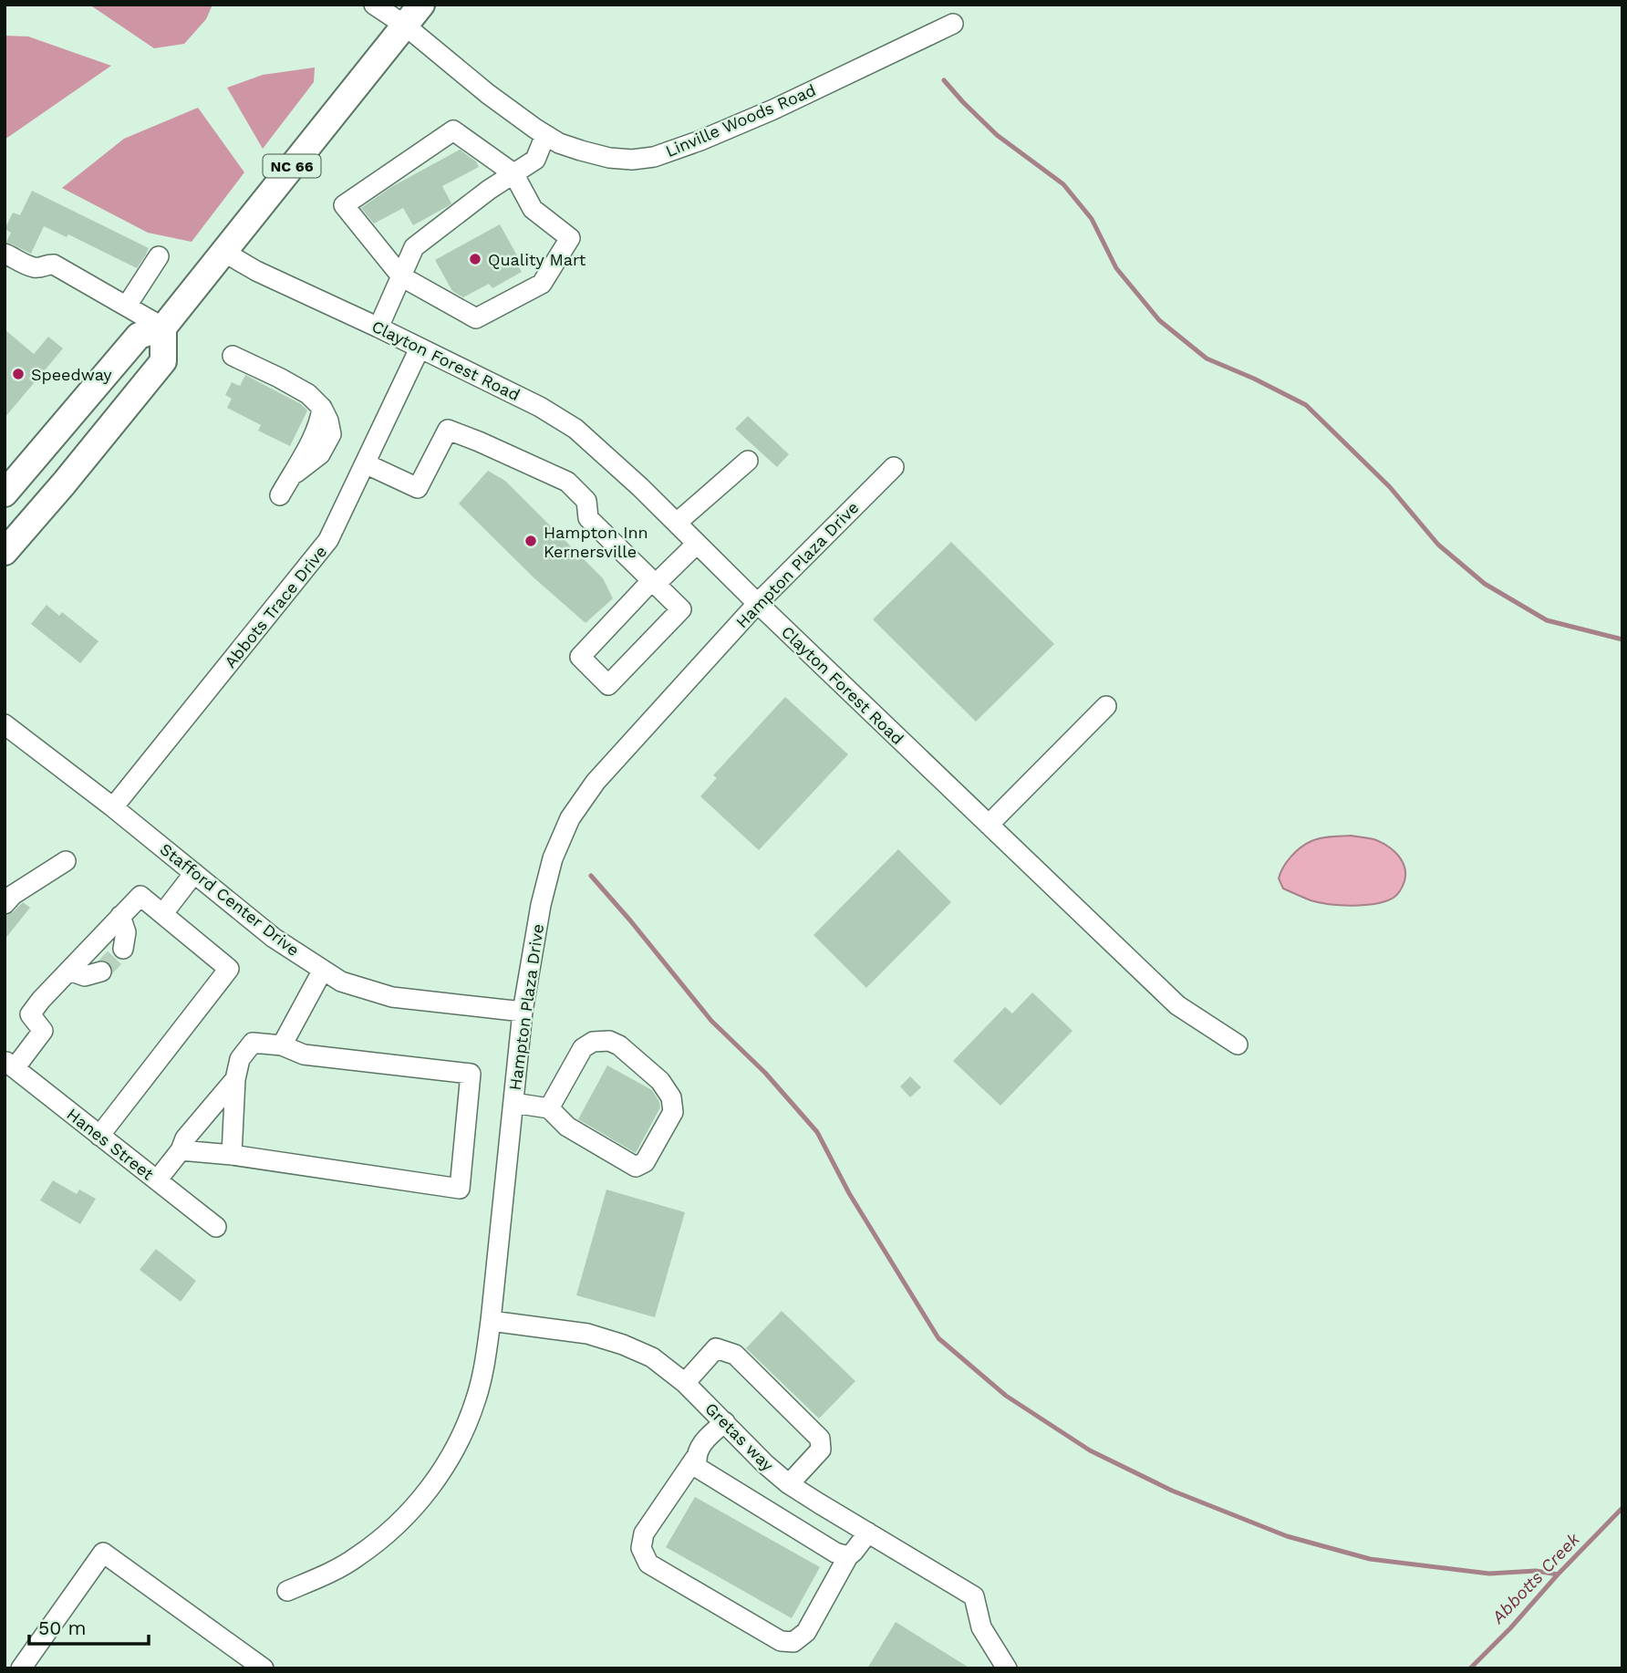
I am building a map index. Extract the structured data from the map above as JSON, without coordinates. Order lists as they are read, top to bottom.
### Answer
{
  "streets": {
    "main road": ["NC 66"],
    "street": [
      "Linville Woods Road",
      "Clayton Forest Road",
      "Hampton Plaza Drive",
      "Abbots Trace Drive",
      "Stafford Center Drive",
      "Hanes Street",
      "Gretas way"
    ]
  },
  "crossings": [
    ["Linville Woods Road", "NC 66"],
    ["NC 66", "Clayton Forest Road"],
    ["Clayton Forest Road", "Hampton Plaza Drive"],
    ["Clayton Forest Road", "Abbots Trace Drive"],
    ["Hampton Plaza Drive", "Stafford Center Drive"],
    ["Hampton Plaza Drive", "Gretas way"],
    ["Abbots Trace Drive", "Stafford Center Drive"]
  ],
  "water": ["Abbotts Creek"],
  "places": ["Quality Mart", "Speedway", "Hampton Inn Kernersville"],
  "scale_bar": "50 m"
}
